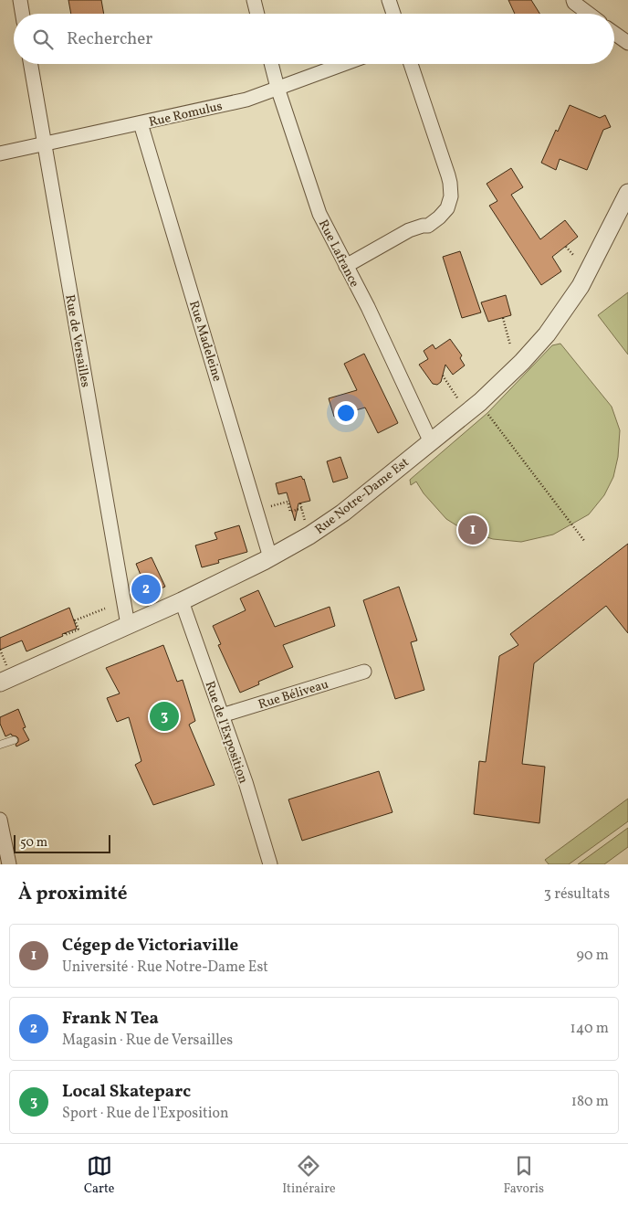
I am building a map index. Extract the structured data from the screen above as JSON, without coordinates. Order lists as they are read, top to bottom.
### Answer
{
  "streets": {
    "street": [
      "Rue Romulus",
      "Rue Lafrance",
      "Rue de Versailles",
      "Rue Madeleine",
      "Rue Notre-Dame Est",
      "Rue Béliveau",
      "Rue de l'Exposition"
    ]
  },
  "crossings": [
    ["Rue Romulus", "Rue Lafrance"],
    ["Rue Romulus", "Rue de Versailles"],
    ["Rue Romulus", "Rue Madeleine"],
    ["Rue Lafrance", "Rue Notre-Dame Est"],
    ["Rue de Versailles", "Rue Notre-Dame Est"],
    ["Rue Madeleine", "Rue Notre-Dame Est"],
    ["Rue Notre-Dame Est", "Rue de l'Exposition"],
    ["Rue Béliveau", "Rue de l'Exposition"]
  ],
  "scale_bar": "50 m",
  "page": {
    "search": "Rechercher",
    "pins": ["1", "2", "3"],
    "scale": "50 m",
    "heading": ["À proximité", "3 résultats"],
    "list": [
      {
        "mark": "1",
        "name": "Cégep de Victoriaville",
        "note": "Université · Rue Notre-Dame Est",
        "value": "90 m"
      },
      {
        "mark": "2",
        "name": "Frank N Tea",
        "note": "Magasin · Rue de Versailles",
        "value": "140 m"
      },
      {
        "mark": "3",
        "name": "Local Skateparc",
        "note": "Sport · Rue de l'Exposition",
        "value": "180 m"
      }
    ],
    "nav": ["Carte", "Itinéraire", "Favoris"]
  }
}
